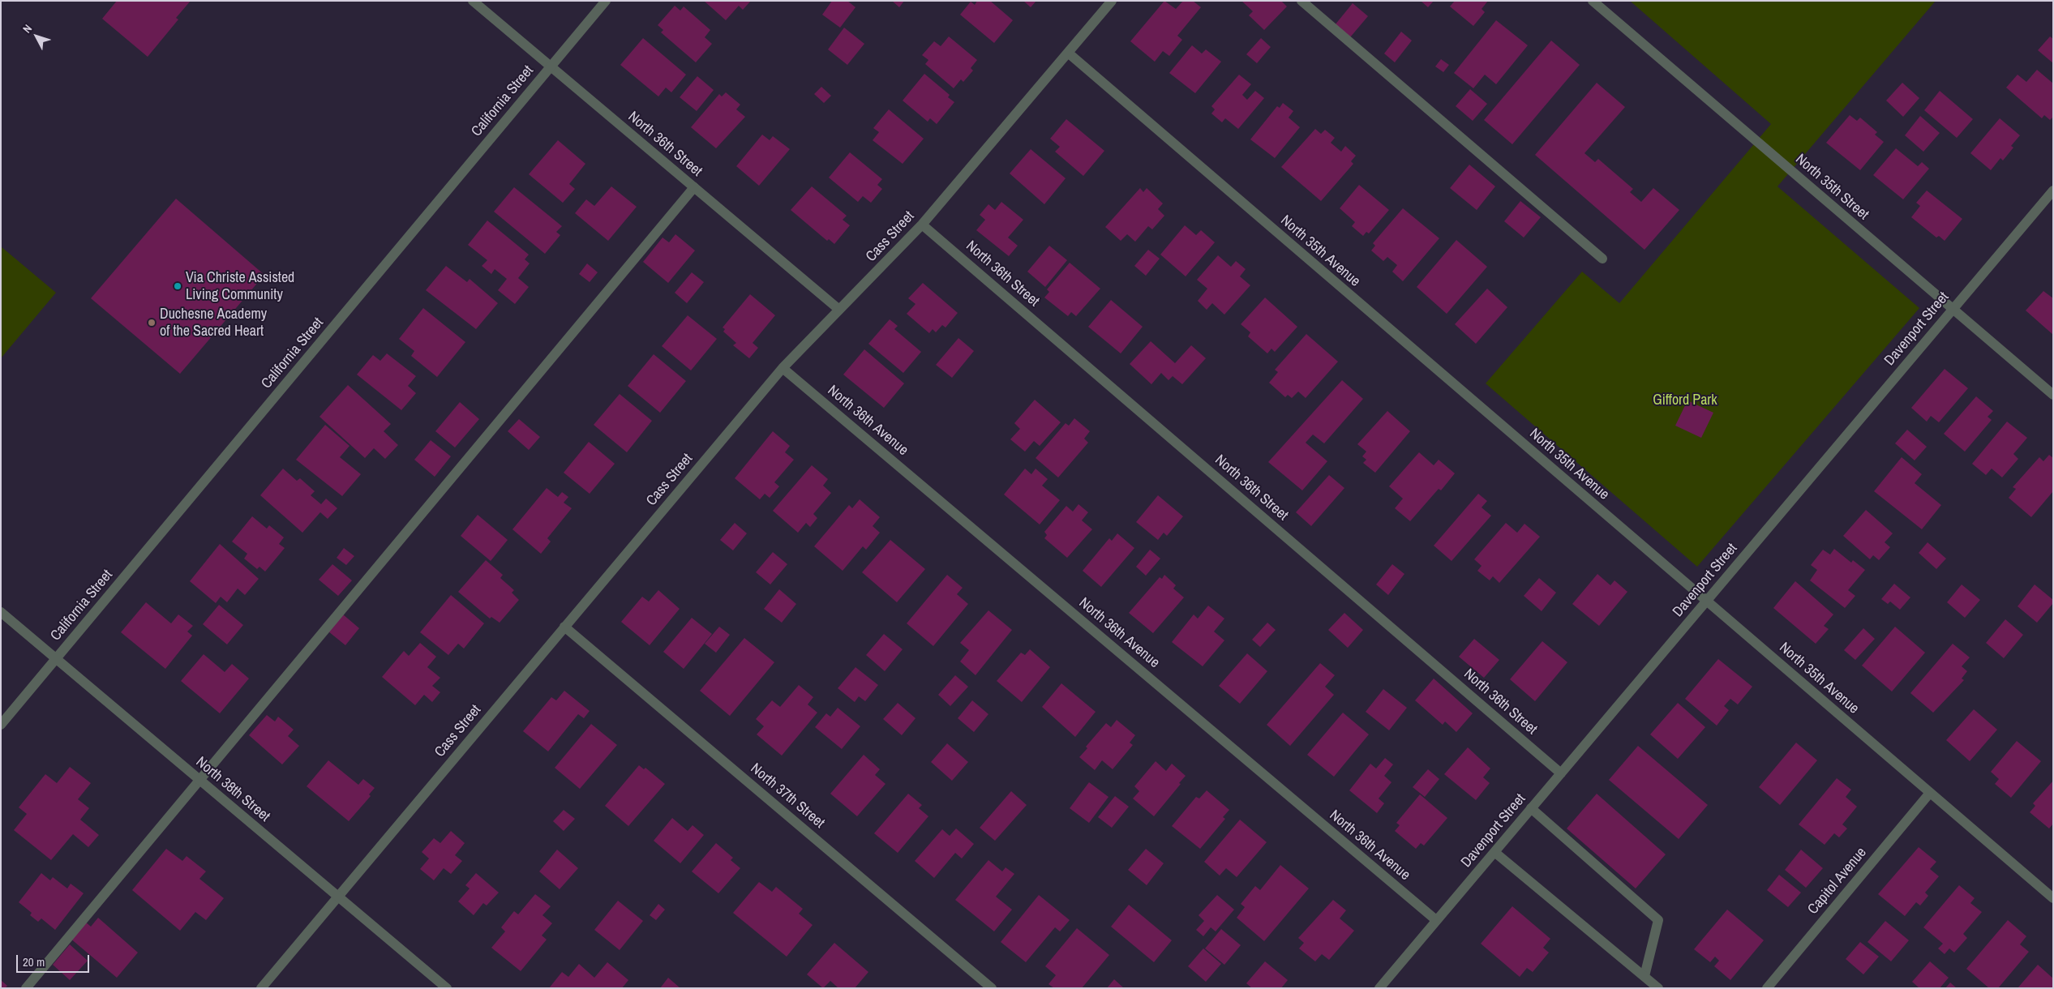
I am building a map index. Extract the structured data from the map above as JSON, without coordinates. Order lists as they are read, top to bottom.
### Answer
{
  "streets": {
    "street": [
      "California Street",
      "North 36th Street",
      "North 35th Street",
      "Cass Street",
      "North 35th Avenue",
      "Davenport Street",
      "North 36th Avenue",
      "North 38th Street",
      "North 37th Street",
      "Capitol Avenue"
    ]
  },
  "crossings": [
    ["California Street", "North 36th Street"],
    ["California Street", "North 38th Street"],
    ["North 36th Street", "Cass Street"],
    ["North 36th Street", "Davenport Street"],
    ["North 35th Street", "Davenport Street"],
    ["Cass Street", "North 35th Avenue"],
    ["Cass Street", "North 36th Avenue"],
    ["Cass Street", "North 38th Street"],
    ["Cass Street", "North 37th Street"],
    ["North 35th Avenue", "Davenport Street"],
    ["North 35th Avenue", "Capitol Avenue"],
    ["Davenport Street", "North 36th Avenue"]
  ],
  "parks": ["Gifford Park"],
  "places": ["Via Christe Assisted Living Community", "Duchesne Academy of the Sacred Heart"],
  "scale_bar": "20 m",
  "north": "top left"
}
